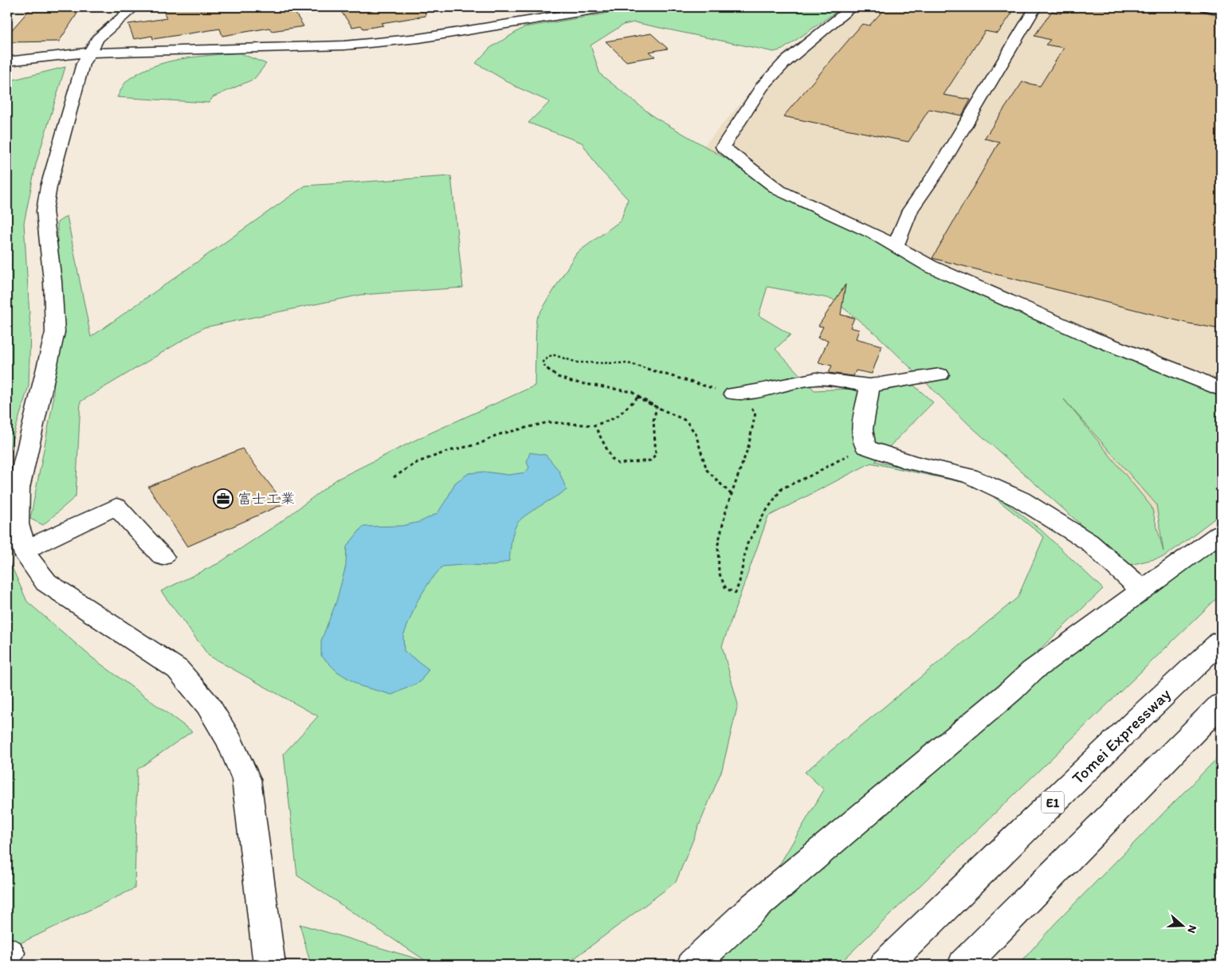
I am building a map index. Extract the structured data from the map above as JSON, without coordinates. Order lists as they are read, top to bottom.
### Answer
{
  "streets": {
    "main road": ["Tomei Expressway", "E1"]
  },
  "places": {
    "office": ["富士工業"]
  },
  "north": "right"
}
